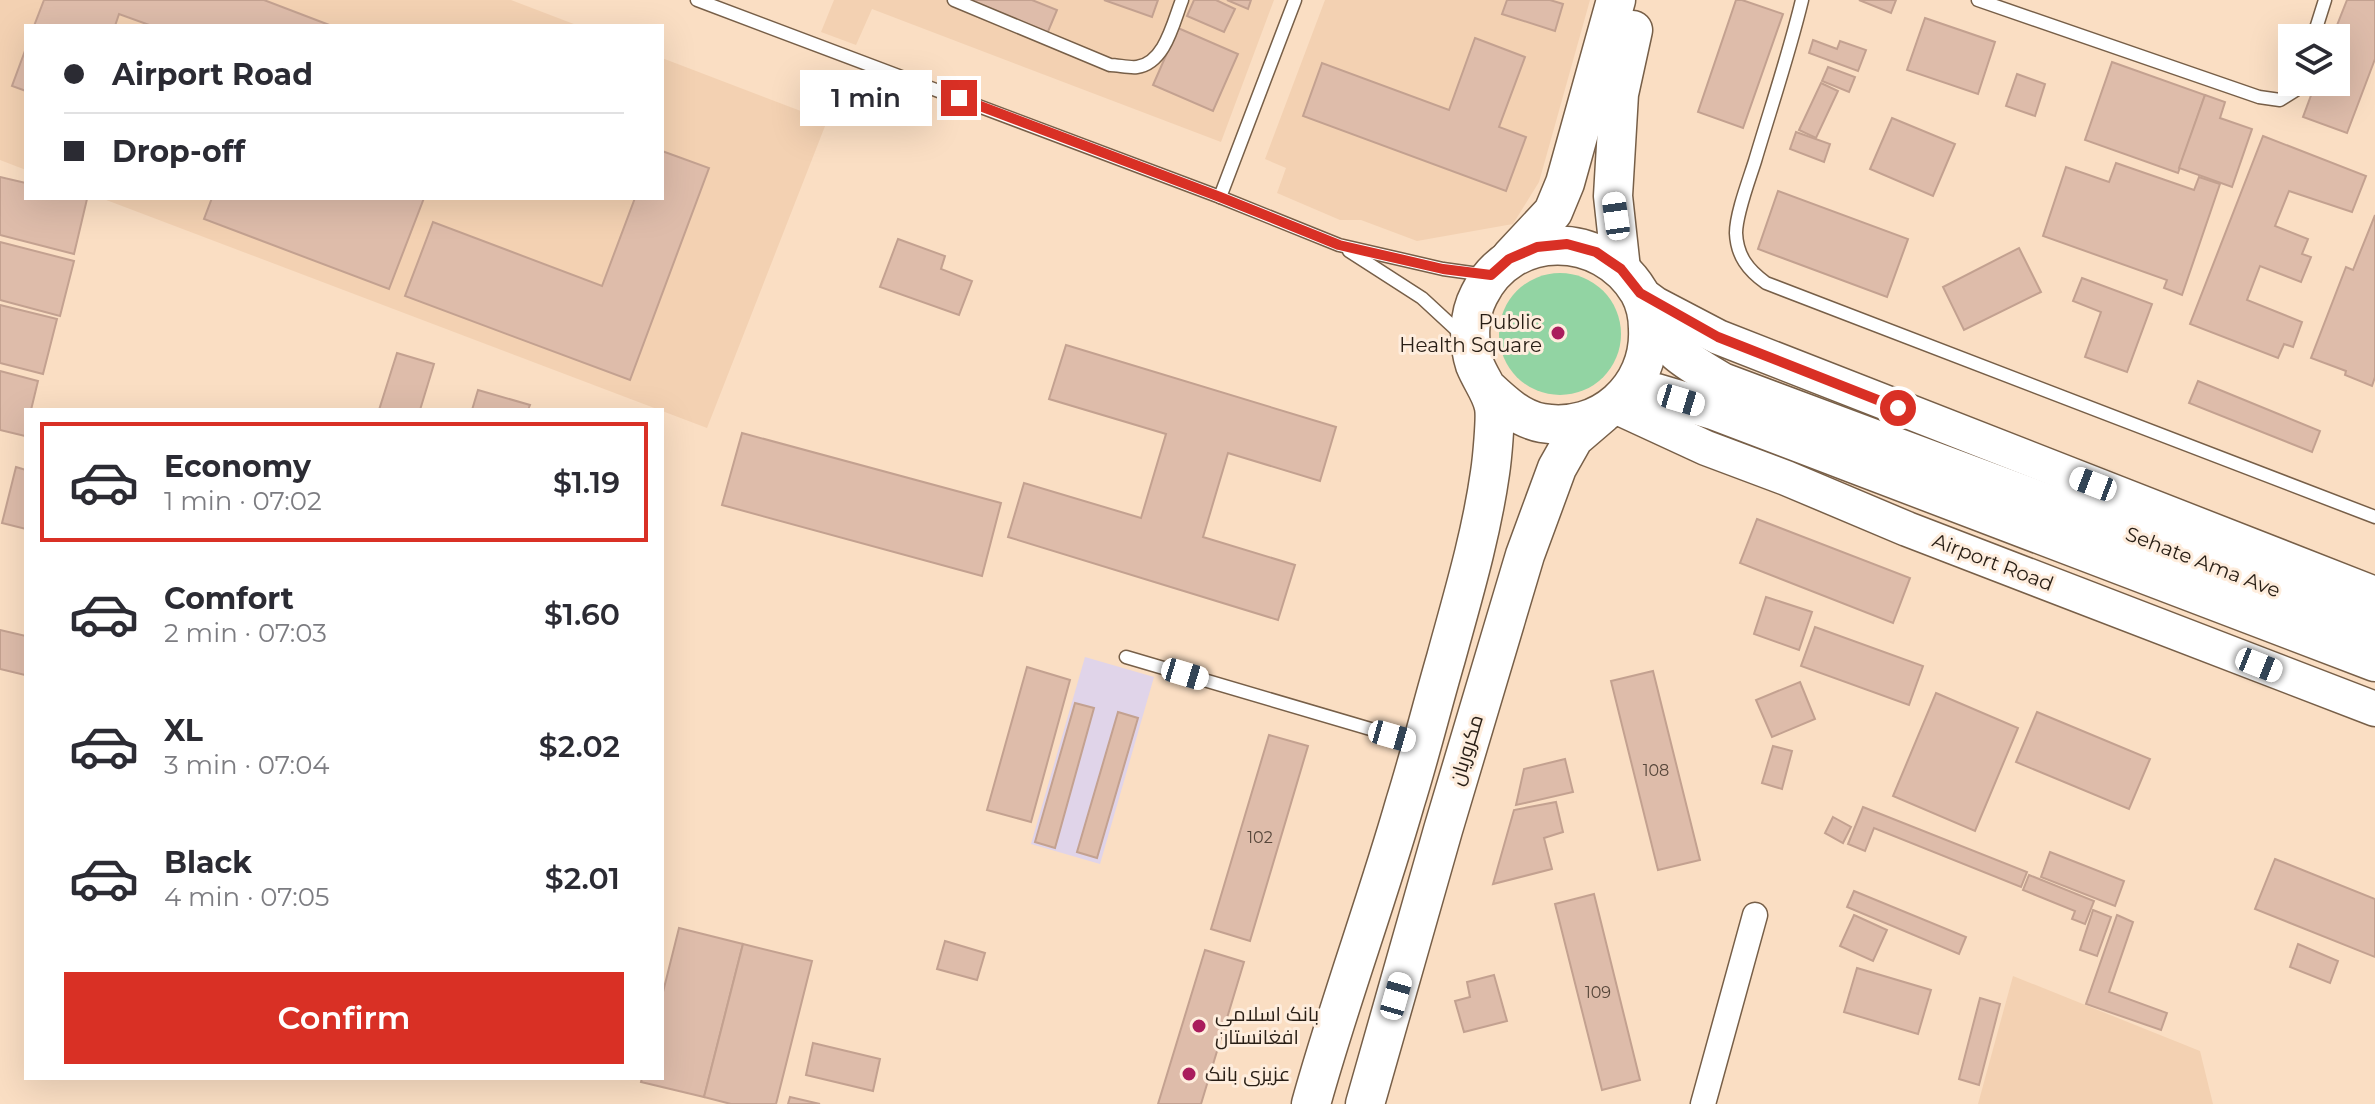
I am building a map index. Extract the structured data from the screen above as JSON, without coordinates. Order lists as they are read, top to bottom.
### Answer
{
  "streets": {
    "main road": ["Airport Road", "Sehate Ama Ave", "مکروریان"]
  },
  "crossings": [
    ["Airport Road", "Sehate Ama Ave"],
    ["Airport Road", "مکروریان"],
    ["Sehate Ama Ave", "مکروریان"]
  ],
  "places": ["Public Health Square", "بانک اسلامی افغانستان", "عزیزی بانک"],
  "house_numbers": ["108", "102", "109"],
  "page": {
    "banner": ["Airport Road", "Drop-off"],
    "bubble": "1 min",
    "list": [
      {
        "name": "Economy",
        "note": "1 min · 07:02",
        "value": "$1.19"
      },
      {
        "name": "Comfort",
        "note": "2 min · 07:03",
        "value": "$1.60"
      },
      {
        "name": "XL",
        "note": "3 min · 07:04",
        "value": "$2.02"
      },
      {
        "name": "Black",
        "note": "4 min · 07:05",
        "value": "$2.01"
      }
    ],
    "buttons": "Confirm"
  }
}
